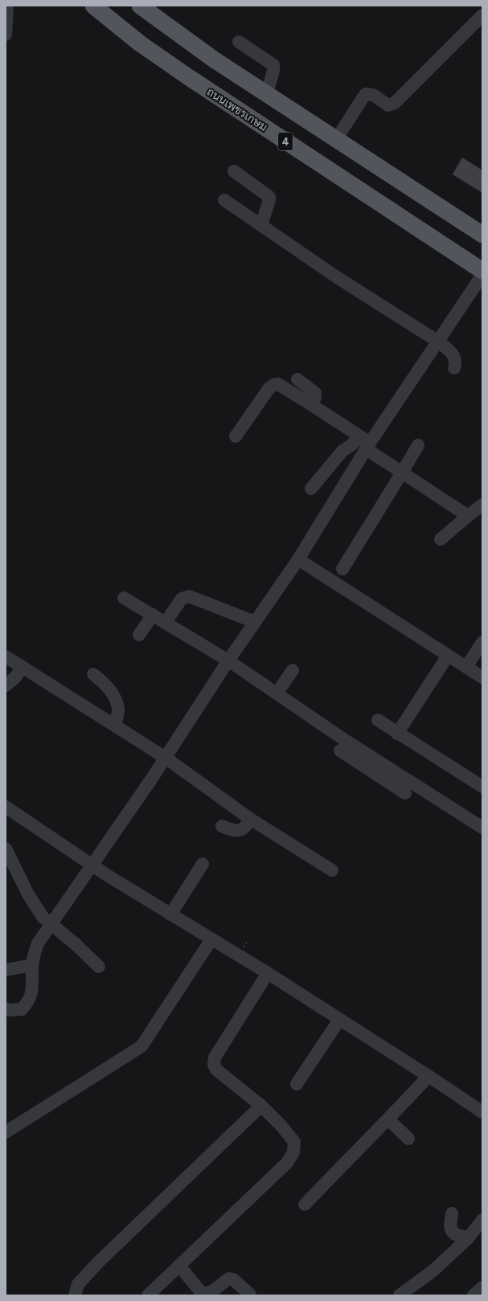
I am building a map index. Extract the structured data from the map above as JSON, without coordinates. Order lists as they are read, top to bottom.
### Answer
{
  "streets": {
    "main road": ["ถนนเพชรเกษม", "4"]
  }
}
